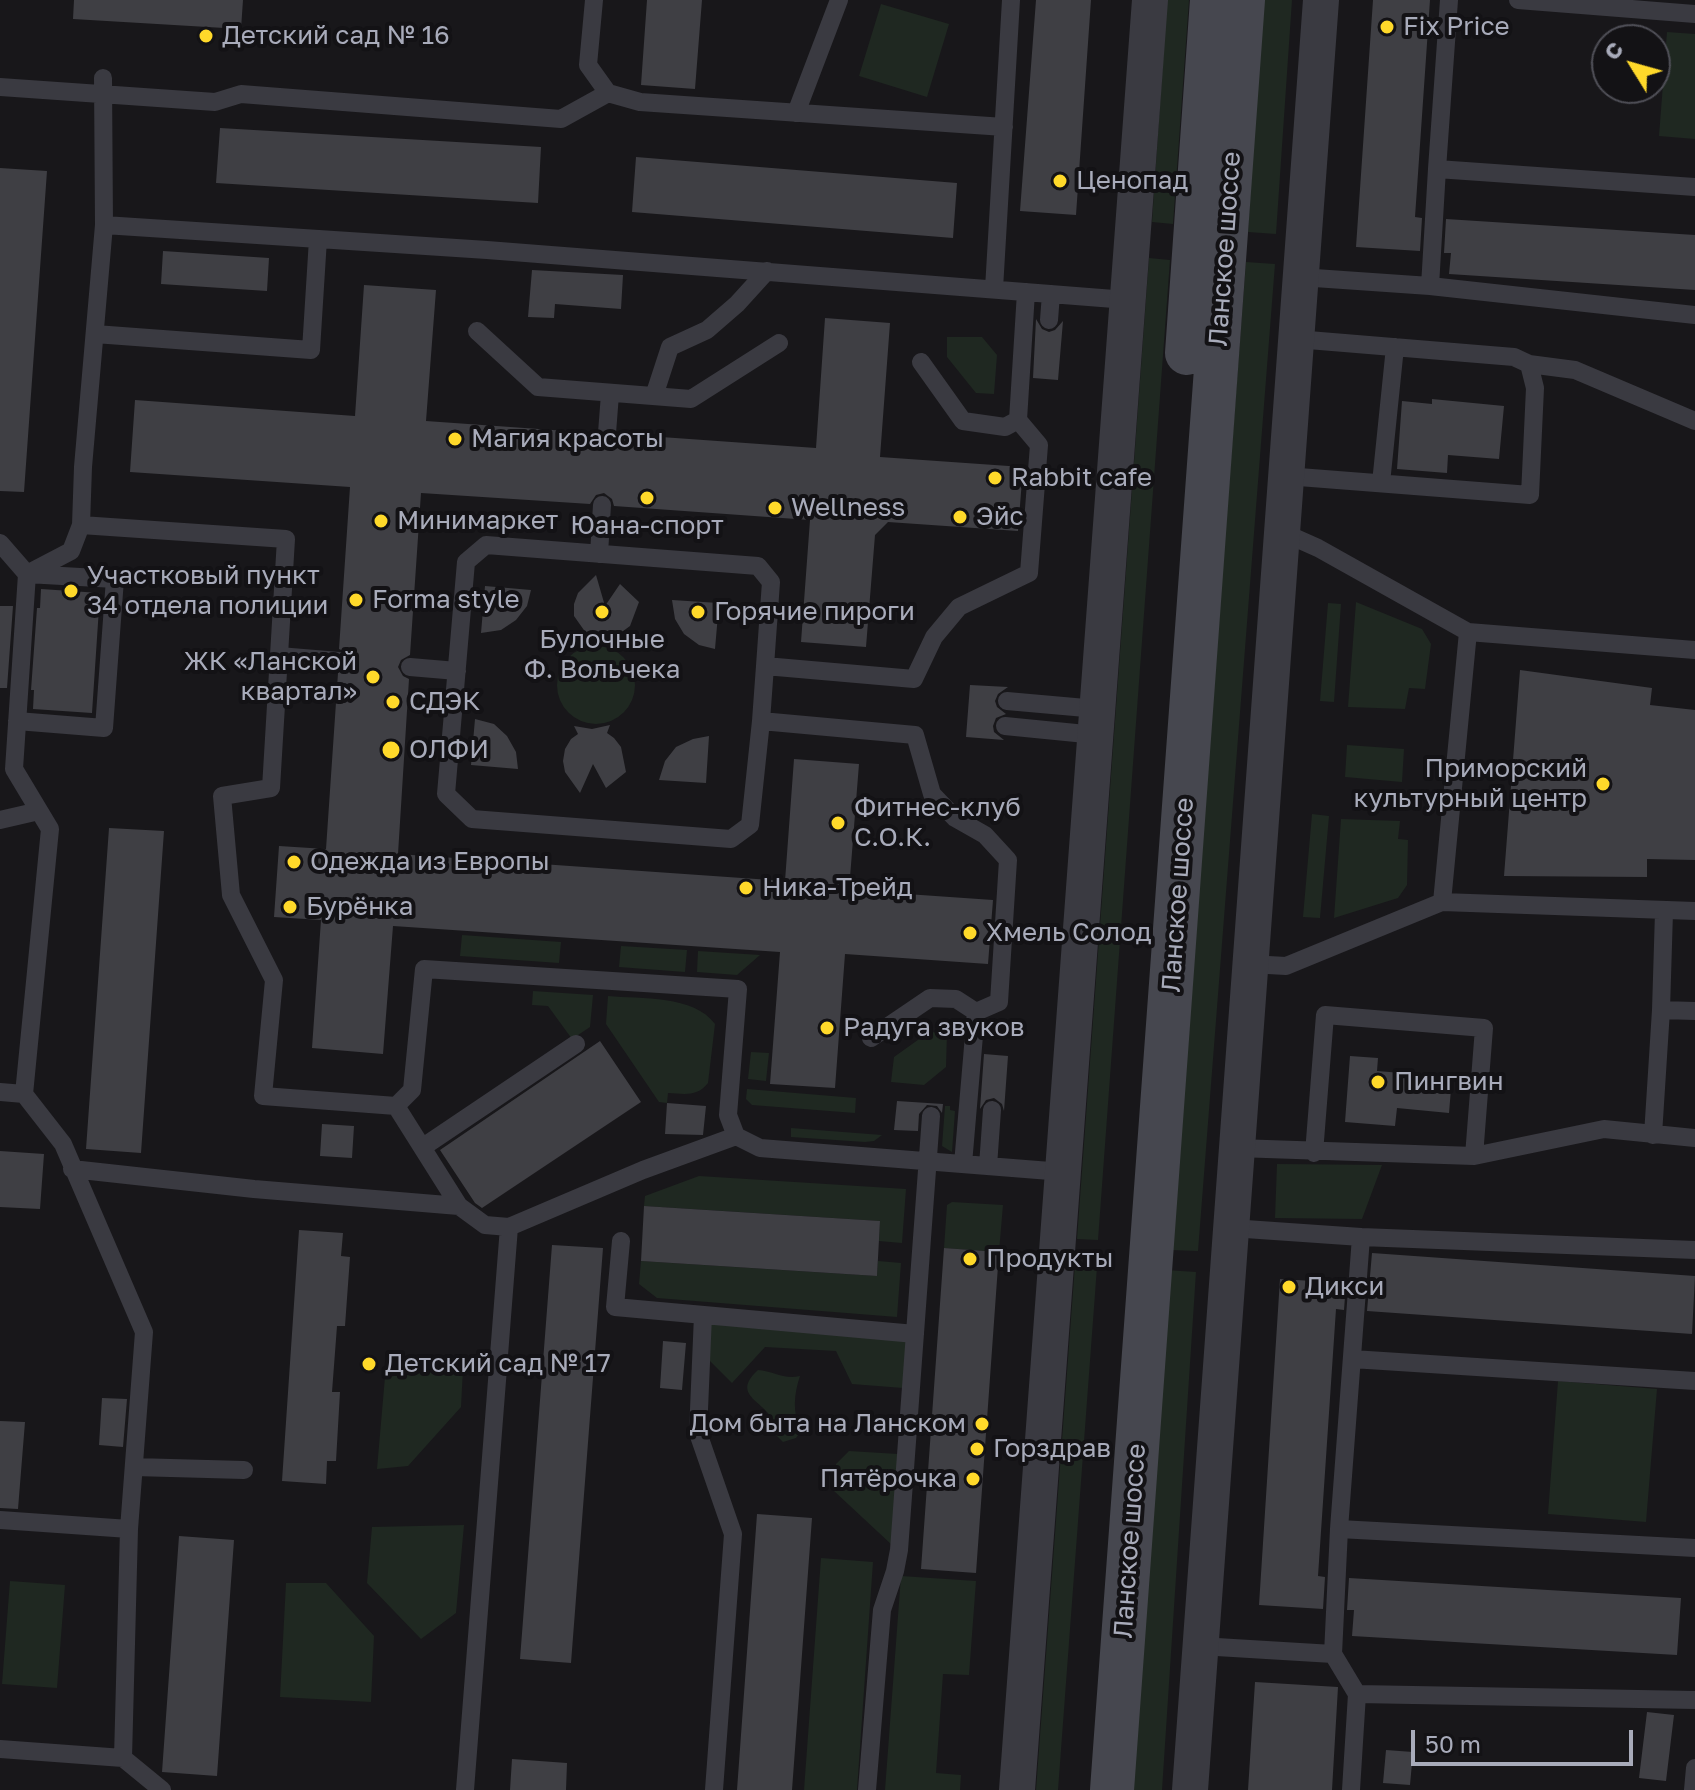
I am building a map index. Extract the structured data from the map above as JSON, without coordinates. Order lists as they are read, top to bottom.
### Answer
{
  "streets": {
    "main road": ["Ланское шоссе"]
  },
  "places": [
    "Fix Price",
    "Детский сад № 16",
    "Ценопад",
    "Магия красоты",
    "Rabbit cafe",
    "Юана-спорт",
    "Wellness",
    "Эйс",
    "Минимаркет",
    "Участковый пункт 34 отдела полиции",
    "Forma style",
    "Булочные Ф. Вольчека",
    "Горячие пироги",
    "ЖК «Ланской квартал»",
    "СДЭК",
    "ОЛФИ",
    "Приморский культурный центр",
    "Фитнес-клуб С.О.К.",
    "Одежда из Европы",
    "Ника-Трейд",
    "Бурёнка",
    "Хмель Солод",
    "Радуга звуков",
    "Пингвин",
    "Продукты",
    "Дикси",
    "Детский сад № 17",
    "Дом быта на Ланском",
    "Горздрав",
    "Пятёрочка"
  ],
  "scale_bar": "50 m",
  "north": "top left"
}
